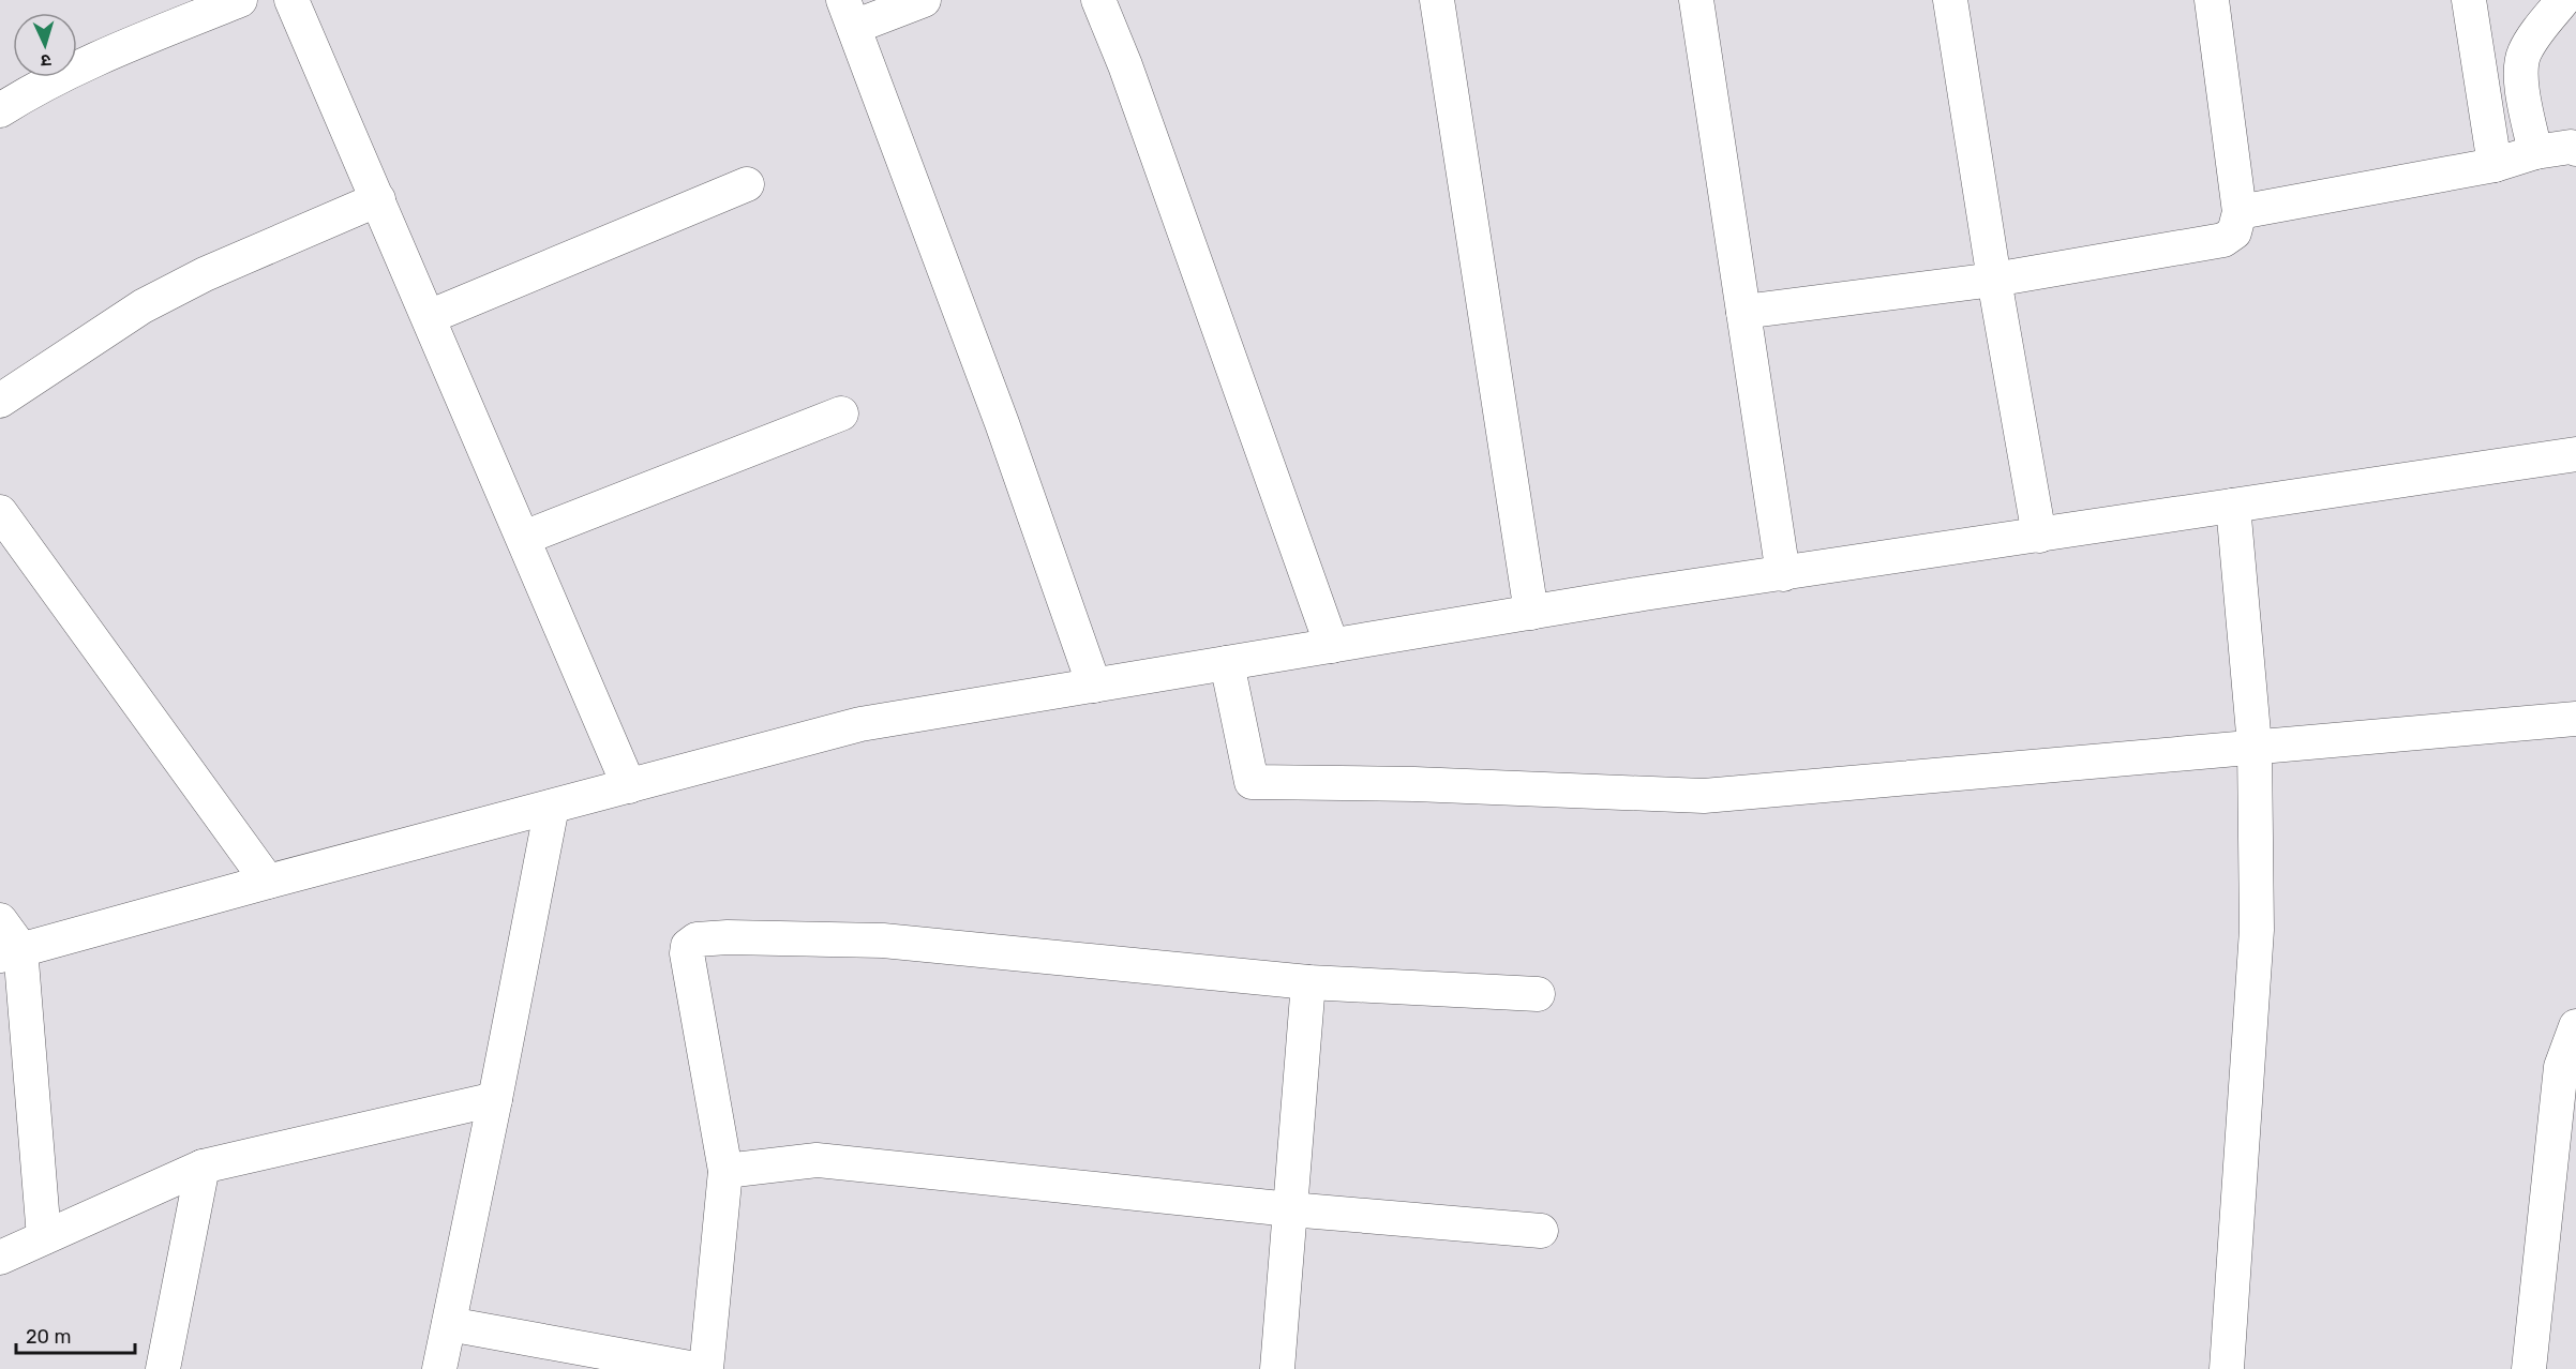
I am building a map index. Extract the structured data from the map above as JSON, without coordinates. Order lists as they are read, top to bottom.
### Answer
{
  "scale_bar": "20 m",
  "north": "bottom"
}
